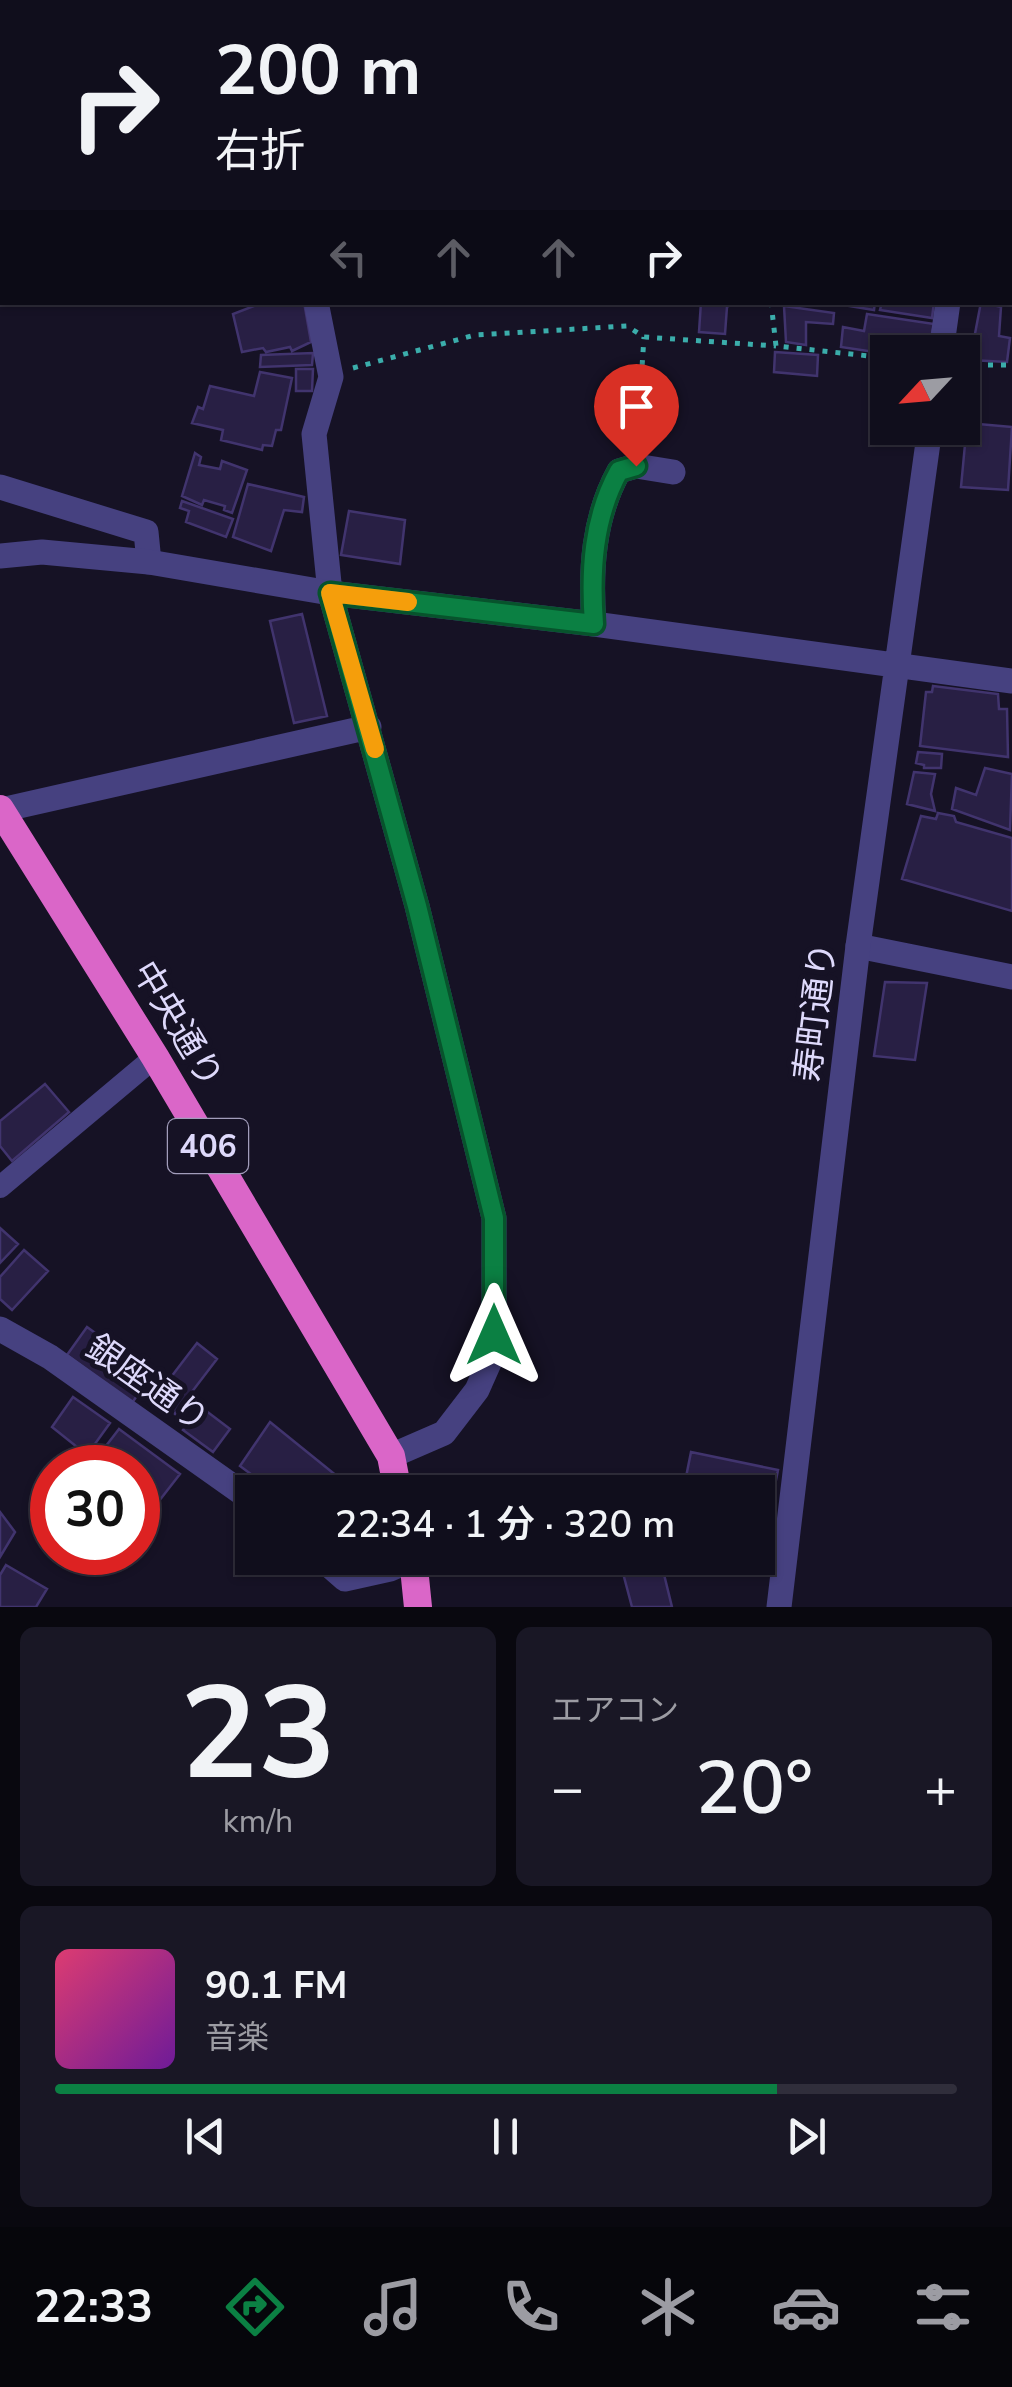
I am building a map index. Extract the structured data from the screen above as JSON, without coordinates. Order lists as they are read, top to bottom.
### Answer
{
  "streets": {
    "highway": ["中央通り", "406"],
    "street": ["寿町通り", "銀座通り"]
  },
  "north": "bottom left",
  "page": {
    "turn": ["200 m", "右折"],
    "limit": "30",
    "trip": "22:34 · 1 分 · 320 m",
    "tile": [
      ["23", "km/h"],
      "エアコン"
    ],
    "heat": ["−", "20°", "+"],
    "song": ["90.1 FM", "音楽"],
    "tabs": "22:33"
  }
}
